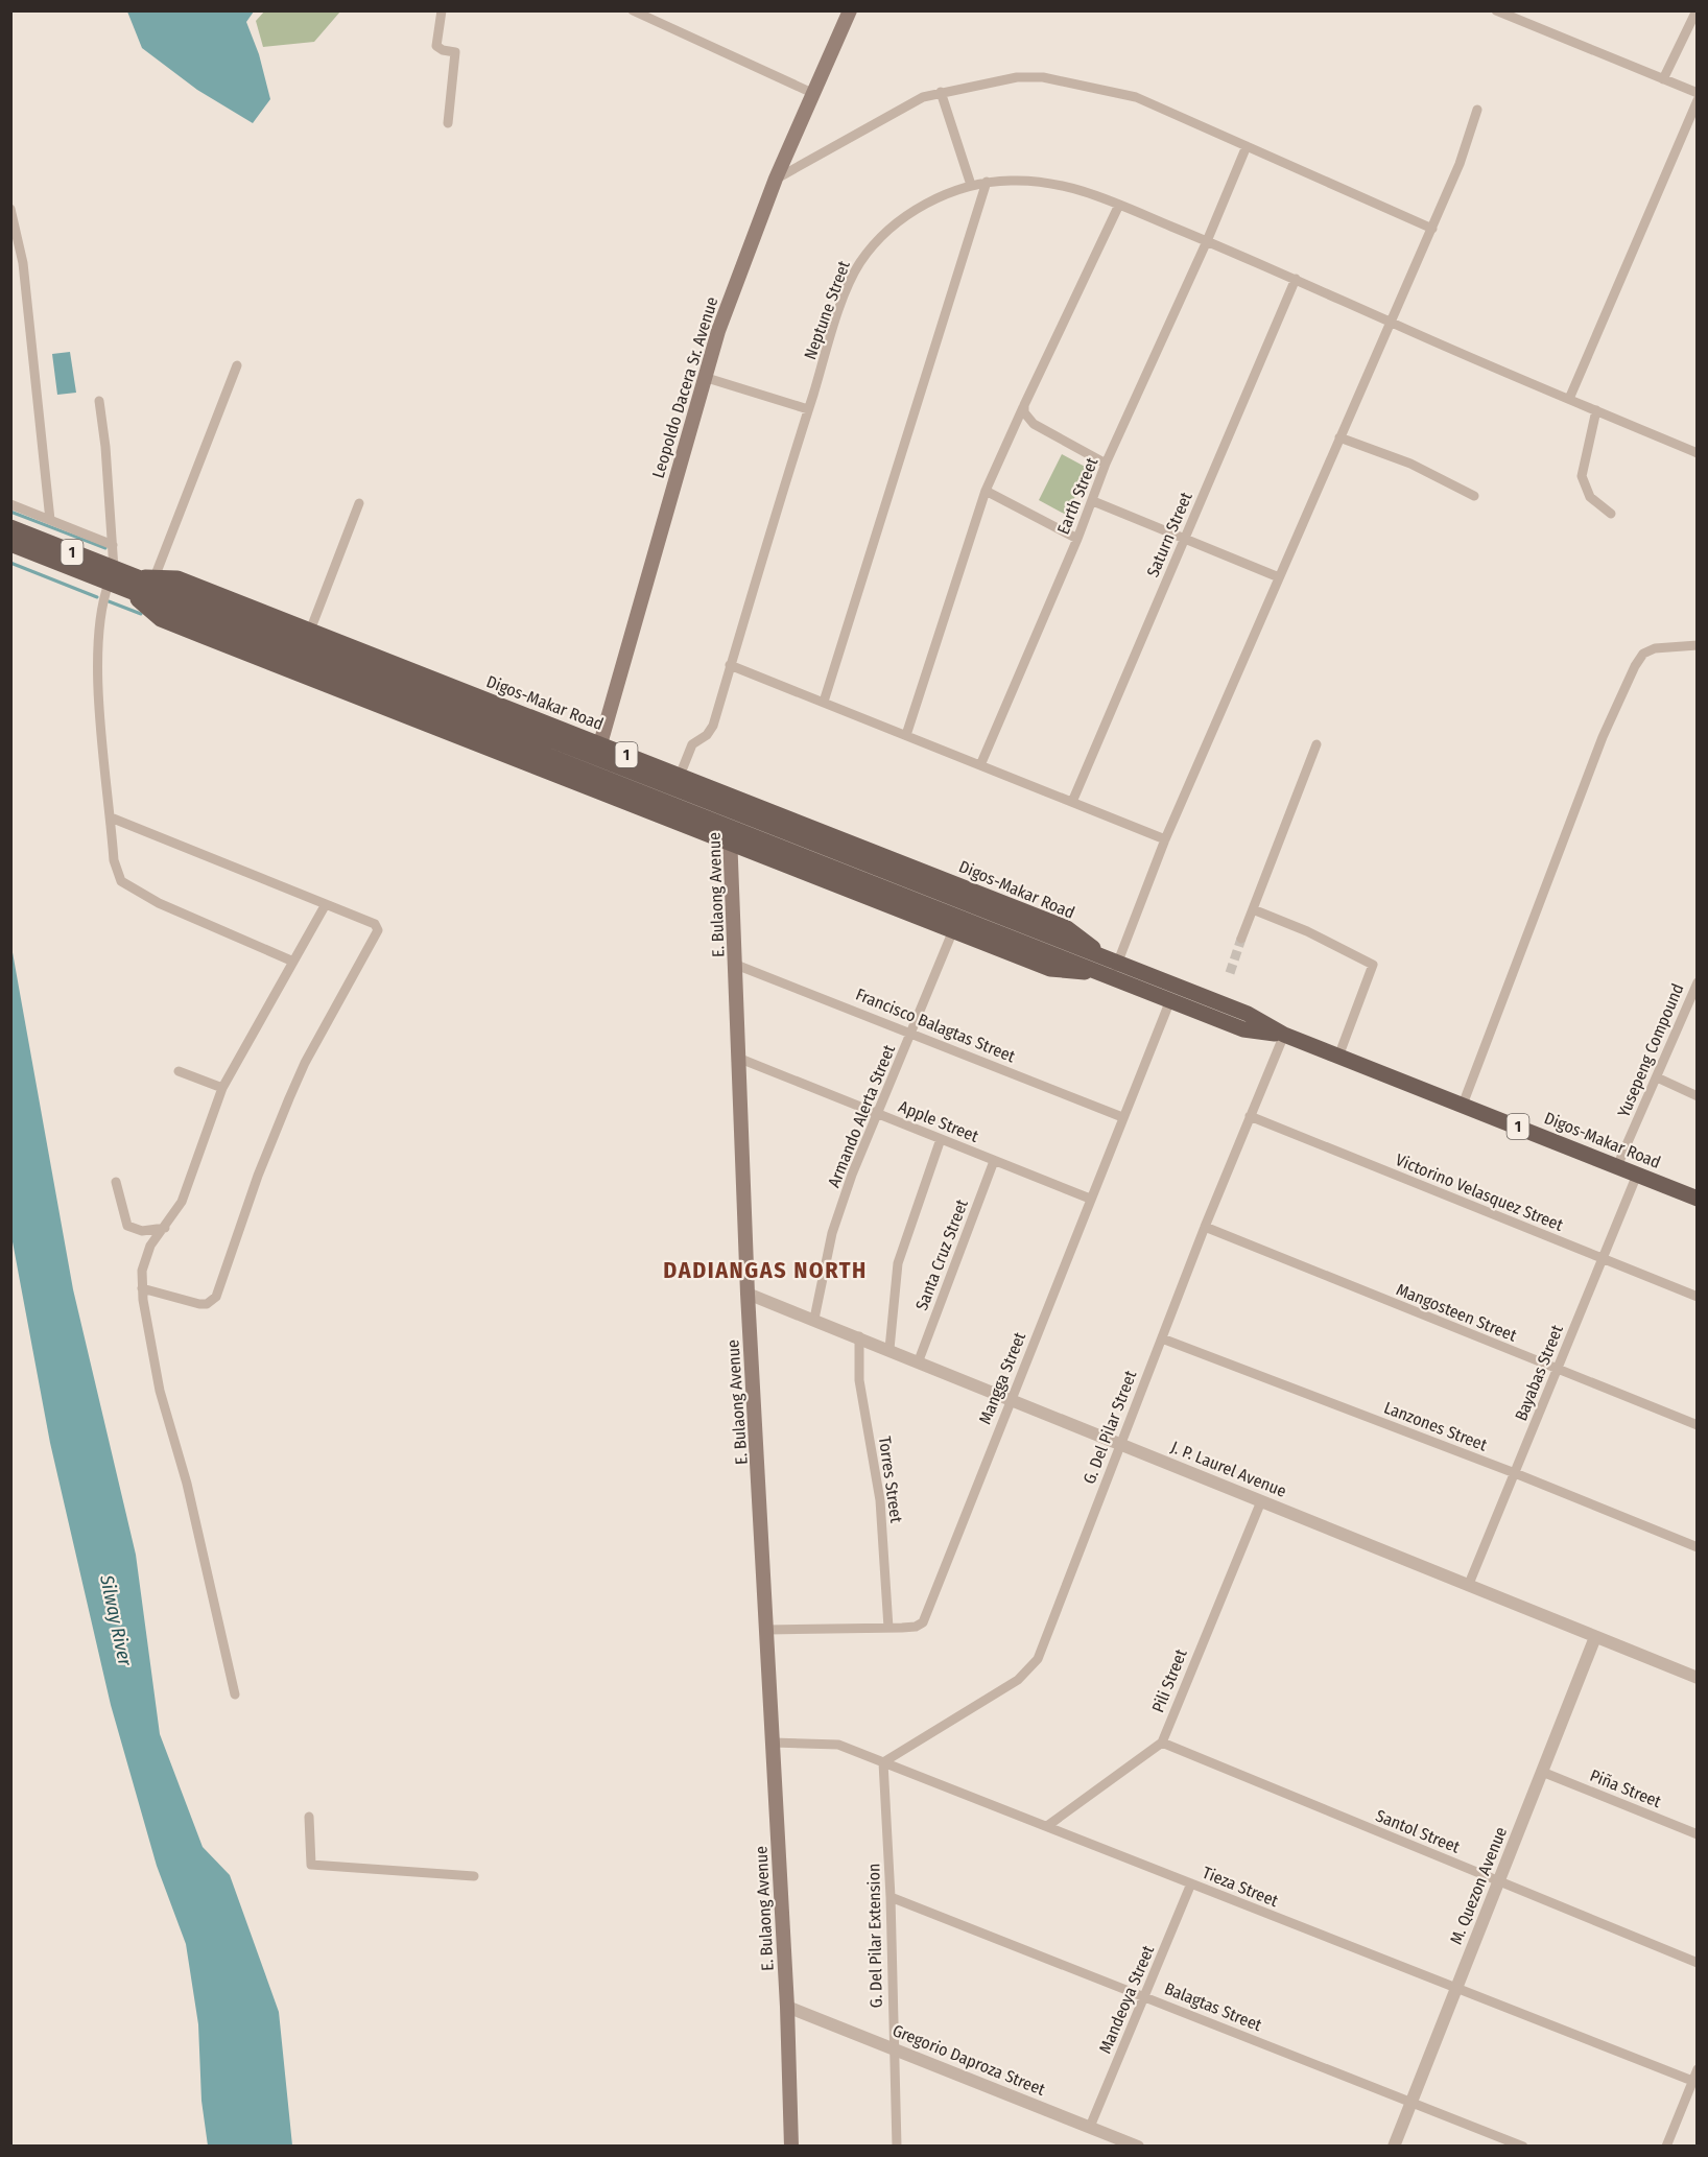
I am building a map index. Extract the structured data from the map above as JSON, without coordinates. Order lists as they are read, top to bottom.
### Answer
{
  "streets": {
    "main road": [
      "Leopoldo Dacera Sr. Avenue",
      "1",
      "Digos-Makar Road",
      "E. Bulaong Avenue"
    ],
    "street": [
      "Neptune Street",
      "Earth Street",
      "Saturn Street",
      "Francisco Balagtas Street",
      "Yusepeng Compound",
      "Armando Alerta Street",
      "Apple Street",
      "Victorino Velasquez Street",
      "Santa Cruz Street",
      "Mangosteen Street",
      "Bayabas Street",
      "Mangga Street",
      "Lanzones Street",
      "G. Del Pilar Street",
      "J. P. Laurel Avenue",
      "Torres Street",
      "Pili Street",
      "Piña Street",
      "Santol Street",
      "M. Quezon Avenue",
      "Tieza Street",
      "G. Del Pilar Extension",
      "Mandeoya Street",
      "Balagtas Street",
      "Gregorio Daproza Street"
    ]
  },
  "crossings": [
    ["Neptune Street", "Earth Street"],
    ["Neptune Street", "Saturn Street"],
    ["Neptune Street", "Digos-Makar Road"],
    ["Leopoldo Dacera Sr. Avenue", "Digos-Makar Road"],
    ["Digos-Makar Road", "E. Bulaong Avenue"],
    ["Digos-Makar Road", "Yusepeng Compound"],
    ["Digos-Makar Road", "Armando Alerta Street"],
    ["Digos-Makar Road", "Bayabas Street"],
    ["Digos-Makar Road", "Mangga Street"],
    ["Digos-Makar Road", "G. Del Pilar Street"],
    ["E. Bulaong Avenue", "Francisco Balagtas Street"],
    ["E. Bulaong Avenue", "Apple Street"],
    ["E. Bulaong Avenue", "Mangga Street"],
    ["E. Bulaong Avenue", "J. P. Laurel Avenue"],
    ["E. Bulaong Avenue", "Tieza Street"],
    ["E. Bulaong Avenue", "Gregorio Daproza Street"],
    ["Francisco Balagtas Street", "Armando Alerta Street"],
    ["Francisco Balagtas Street", "Mangga Street"],
    ["Armando Alerta Street", "Apple Street"],
    ["Armando Alerta Street", "J. P. Laurel Avenue"],
    ["Apple Street", "Santa Cruz Street"],
    ["Apple Street", "Mangga Street"],
    ["Victorino Velasquez Street", "Bayabas Street"],
    ["Victorino Velasquez Street", "G. Del Pilar Street"],
    ["Santa Cruz Street", "J. P. Laurel Avenue"],
    ["Mangosteen Street", "Bayabas Street"],
    ["Mangosteen Street", "G. Del Pilar Street"],
    ["Bayabas Street", "Lanzones Street"],
    ["Bayabas Street", "J. P. Laurel Avenue"],
    ["Mangga Street", "J. P. Laurel Avenue"],
    ["Mangga Street", "Torres Street"],
    ["Lanzones Street", "G. Del Pilar Street"],
    ["G. Del Pilar Street", "J. P. Laurel Avenue"],
    ["G. Del Pilar Street", "Tieza Street"],
    ["G. Del Pilar Street", "G. Del Pilar Extension"],
    ["J. P. Laurel Avenue", "Torres Street"],
    ["J. P. Laurel Avenue", "Pili Street"],
    ["J. P. Laurel Avenue", "M. Quezon Avenue"],
    ["Pili Street", "Santol Street"],
    ["Piña Street", "M. Quezon Avenue"],
    ["Santol Street", "M. Quezon Avenue"],
    ["M. Quezon Avenue", "Tieza Street"],
    ["M. Quezon Avenue", "Balagtas Street"],
    ["Tieza Street", "G. Del Pilar Extension"],
    ["Tieza Street", "Mandeoya Street"],
    ["G. Del Pilar Extension", "Balagtas Street"],
    ["G. Del Pilar Extension", "Gregorio Daproza Street"],
    ["Mandeoya Street", "Balagtas Street"],
    ["Mandeoya Street", "Gregorio Daproza Street"]
  ],
  "districts": ["DADIANGAS NORTH"],
  "water": ["Silway River"]
}
